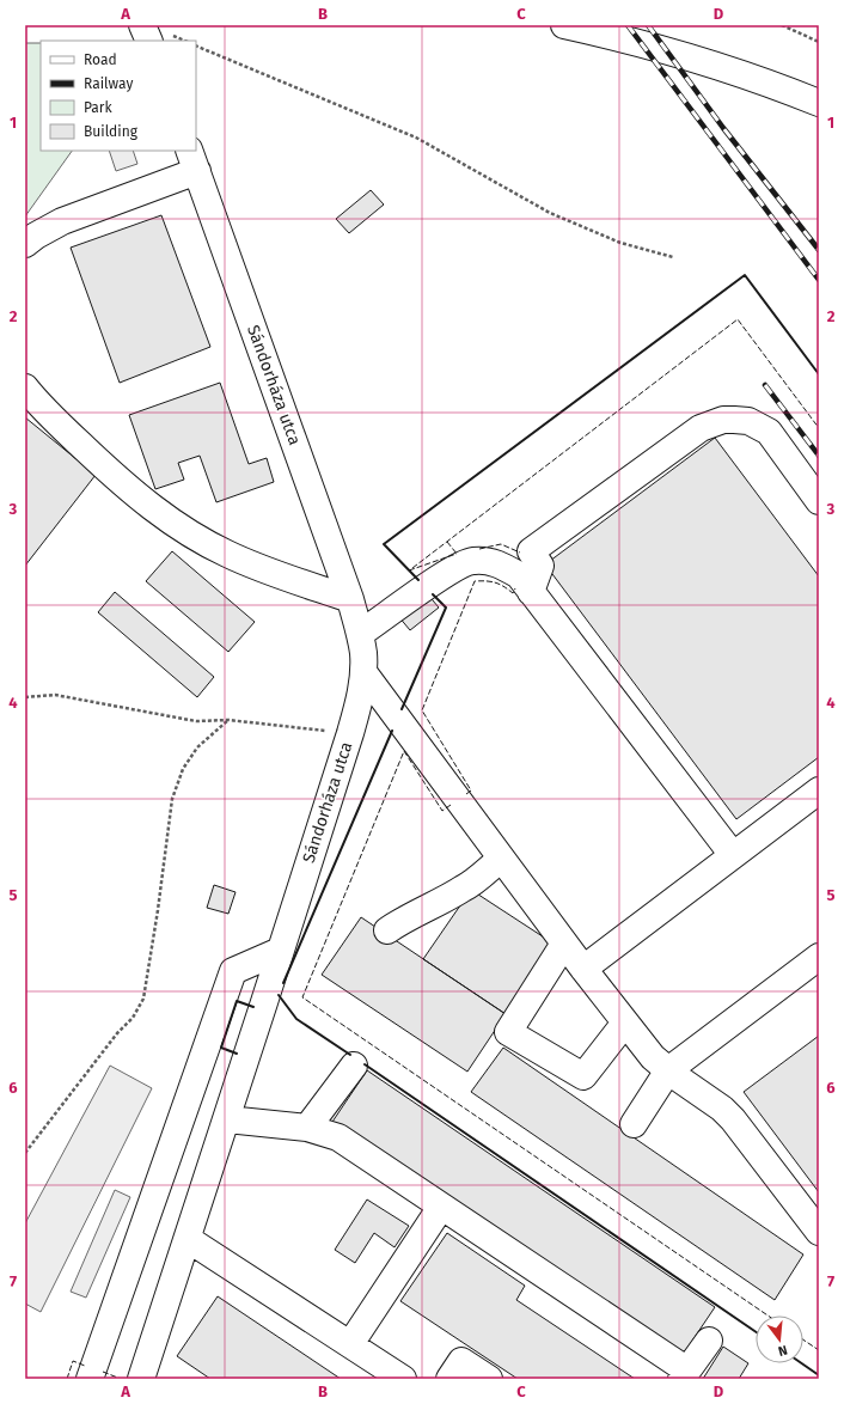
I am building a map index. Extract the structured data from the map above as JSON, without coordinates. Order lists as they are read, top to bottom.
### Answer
{
  "streets": {
    "street": ["Sándorháza utca"]
  },
  "legend": [
    "Road",
    "Railway",
    "Park",
    "Building"
  ],
  "north": "bottom",
  "grid": {
    "columns": [
      "A",
      "B",
      "C",
      "D"
    ],
    "rows": [
      "1",
      "2",
      "3",
      "4",
      "5",
      "6",
      "7"
    ]
  }
}
